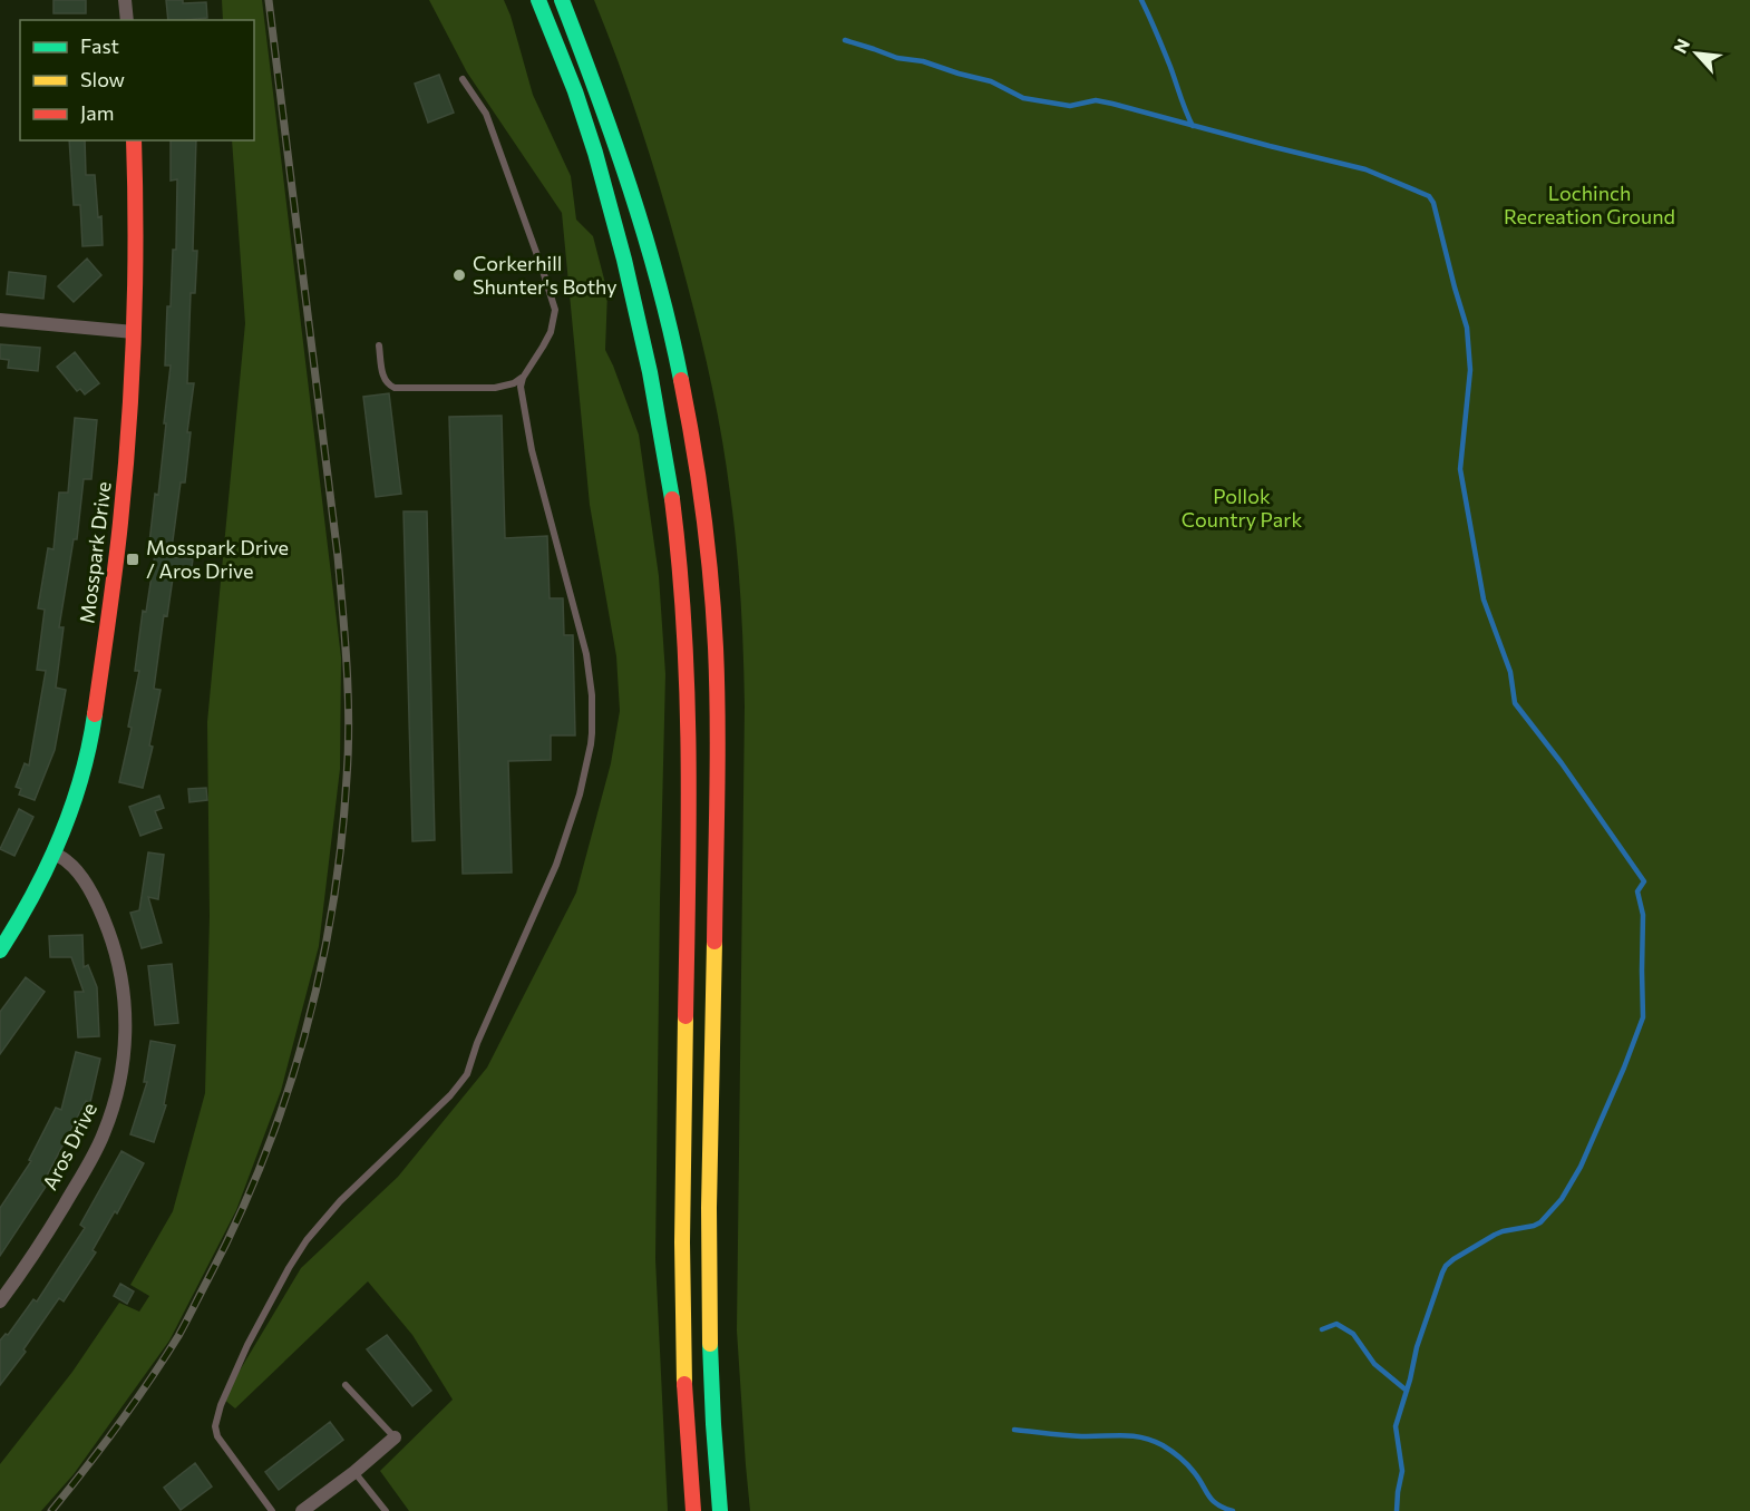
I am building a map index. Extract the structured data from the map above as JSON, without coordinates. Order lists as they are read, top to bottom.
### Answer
{
  "streets": {
    "main road": ["Mosspark Drive"],
    "street": ["Aros Drive"]
  },
  "crossings": [
    ["Mosspark Drive", "Aros Drive"]
  ],
  "parks": ["Lochinch Recreation Ground", "Pollok Country Park"],
  "places": {
    "other": ["Corkerhill Shunter's Bothy"],
    "transit": ["Mosspark Drive / Aros Drive"]
  },
  "legend": ["Fast", "Slow", "Jam"],
  "north": "top left"
}
